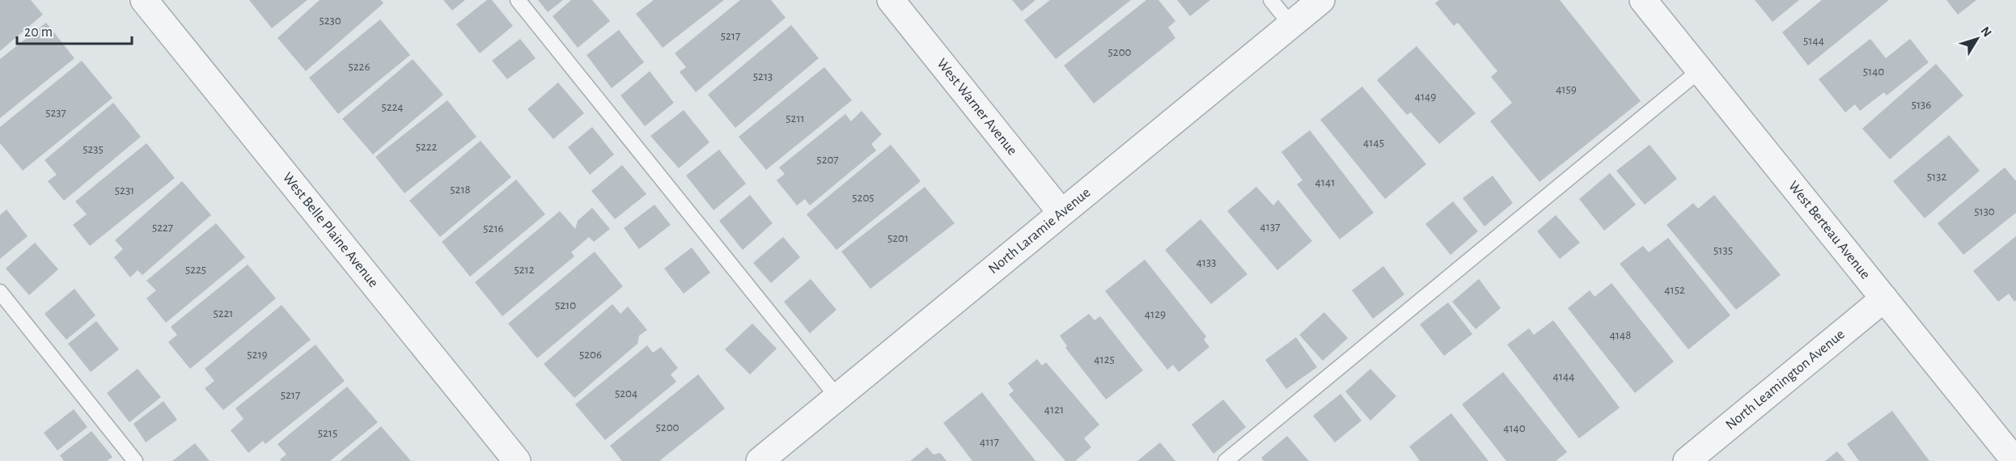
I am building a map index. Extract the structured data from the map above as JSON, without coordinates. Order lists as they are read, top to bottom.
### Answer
{
  "streets": {
    "street": [
      "West Warner Avenue",
      "West Belle Plaine Avenue",
      "North Laramie Avenue",
      "West Berteau Avenue",
      "North Leamington Avenue"
    ]
  },
  "crossings": [
    ["West Warner Avenue", "North Laramie Avenue"],
    ["West Berteau Avenue", "North Leamington Avenue"]
  ],
  "house_numbers": [
    "5230",
    "5217",
    "5144",
    "5200",
    "5226",
    "5140",
    "5213",
    "4159",
    "4149",
    "5136",
    "5224",
    "5237",
    "5211",
    "4145",
    "5222",
    "5235",
    "5207",
    "5132",
    "4141",
    "5218",
    "5231",
    "5205",
    "5130",
    "4137",
    "5227",
    "5216",
    "5201",
    "5135",
    "4133",
    "5225",
    "5212",
    "4152",
    "5210",
    "5221",
    "4129",
    "4148",
    "5219",
    "5206",
    "4125",
    "4144",
    "5204",
    "5217",
    "4121",
    "5200",
    "4140",
    "5215",
    "4117"
  ],
  "scale_bar": "20 m",
  "north": "top right"
}
